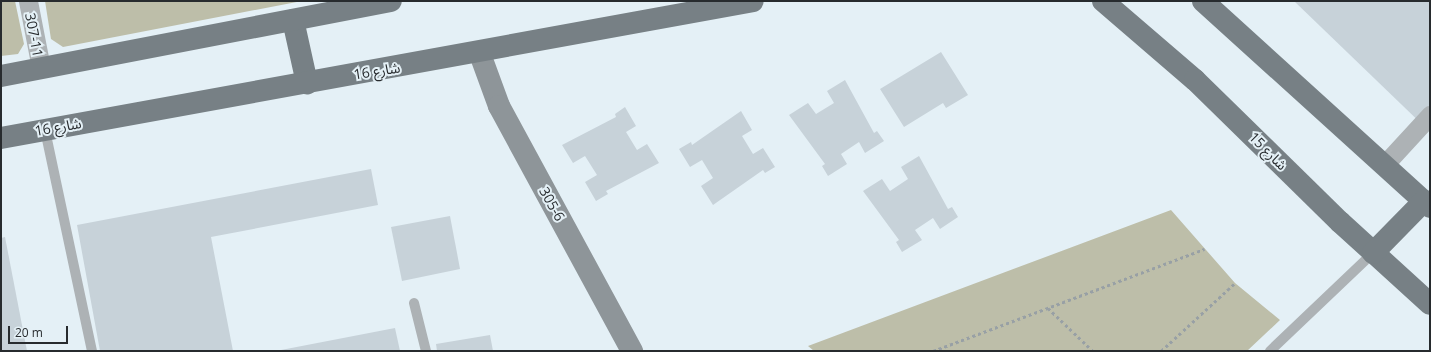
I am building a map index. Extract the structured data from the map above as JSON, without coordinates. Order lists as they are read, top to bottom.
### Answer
{
  "streets": {
    "main road": ["شارع 16", "شارع 15"],
    "street": ["307-11", "305-6"]
  },
  "crossings": [
    ["شارع 16", "305-6"]
  ],
  "scale_bar": "20 m"
}
